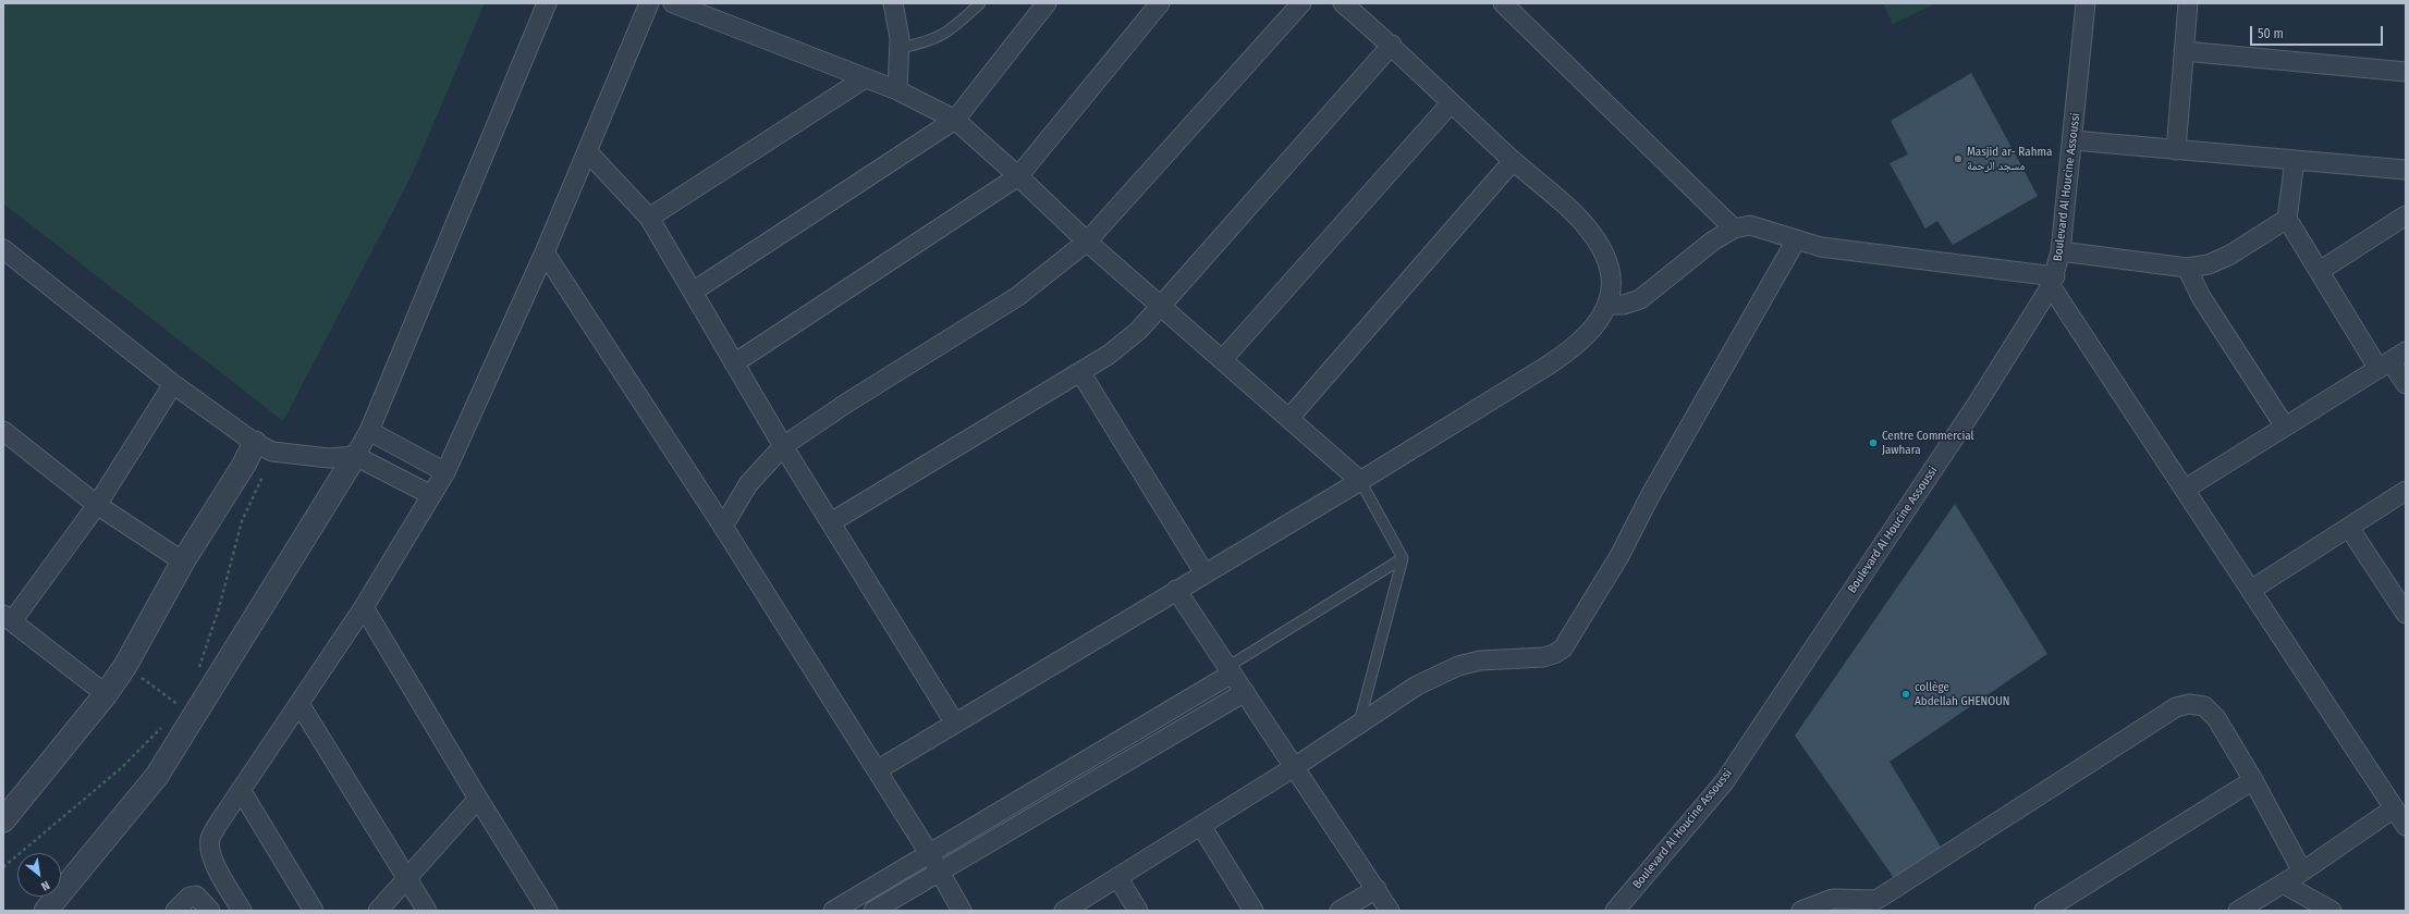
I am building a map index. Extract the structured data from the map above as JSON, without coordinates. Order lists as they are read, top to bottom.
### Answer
{
  "streets": {
    "street": ["Boulevard Al Houcine Assoussi"]
  },
  "places": ["Masjid ar- Rahma مسجد الرحمة", "Centre Commercial Jawhara", "collège Abdellah GHENOUN"],
  "scale_bar": "50 m",
  "north": "bottom right"
}
